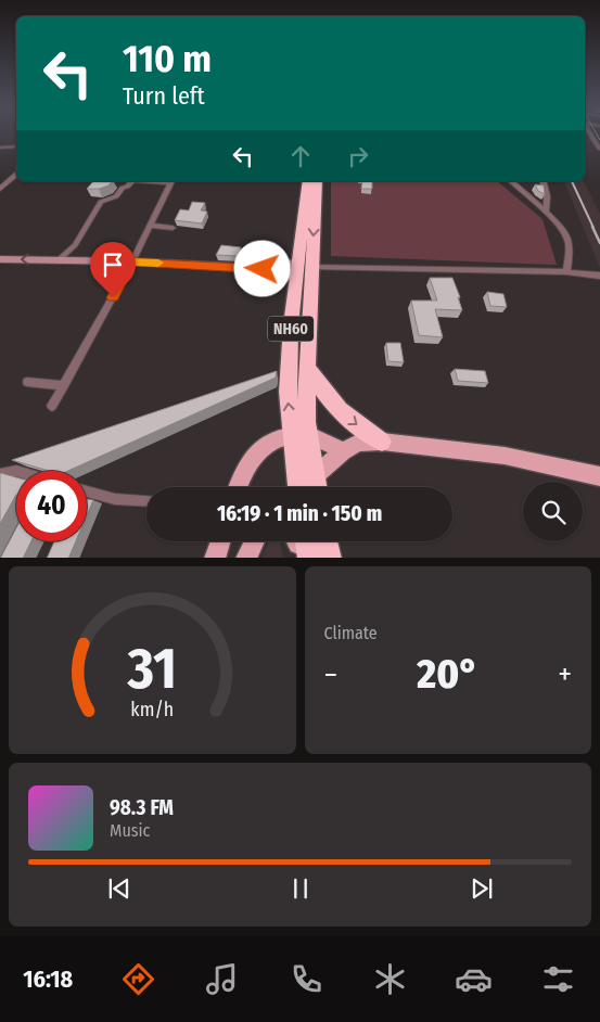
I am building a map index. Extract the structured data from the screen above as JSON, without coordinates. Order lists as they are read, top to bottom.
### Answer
{
  "streets": {
    "highway": ["NH60"]
  },
  "page": {
    "turn": ["110 m", "Turn left"],
    "limit": "40",
    "trip": "16:19 · 1 min · 150 m",
    "tile": "Climate",
    "heat": ["−", "20°", "+"],
    "song": ["98.3 FM", "Music"],
    "tabs": "16:18",
    "gauge": ["31", "km/h"]
  }
}
